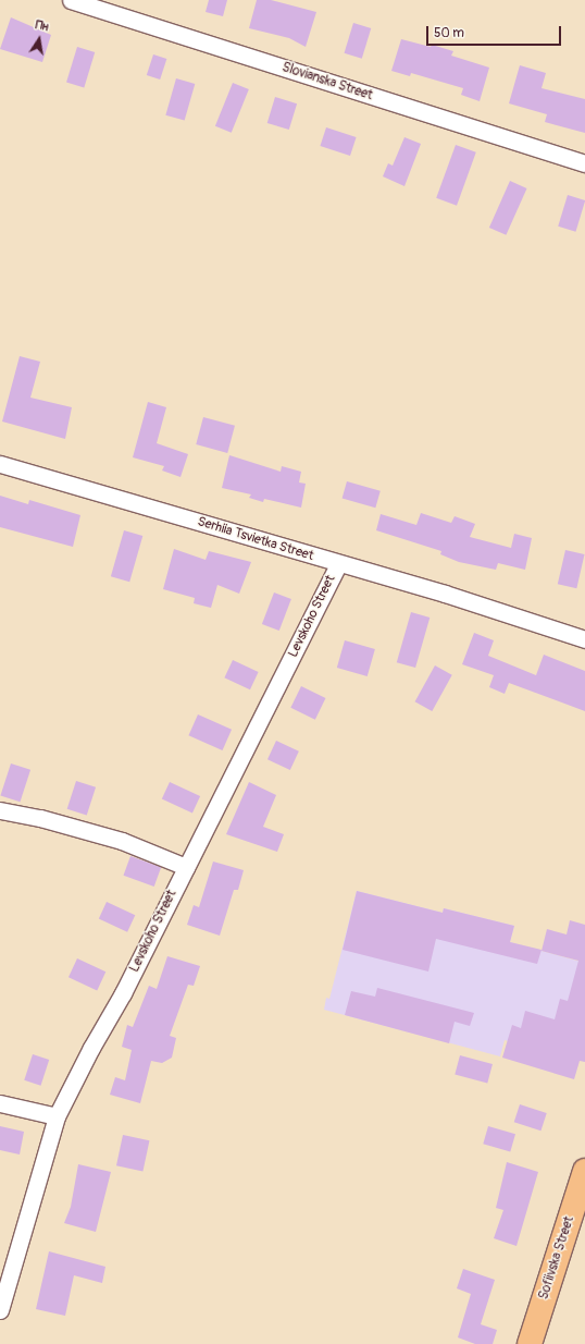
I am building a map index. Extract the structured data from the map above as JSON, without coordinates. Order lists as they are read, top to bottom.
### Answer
{
  "streets": {
    "main road": ["Sofiivska Street"],
    "street": ["Slovianska Street", "Serhiia Tsvietka Street", "Levskoho Street"]
  },
  "crossings": [
    ["Serhiia Tsvietka Street", "Levskoho Street"]
  ],
  "scale_bar": "50 m",
  "north": "top"
}
